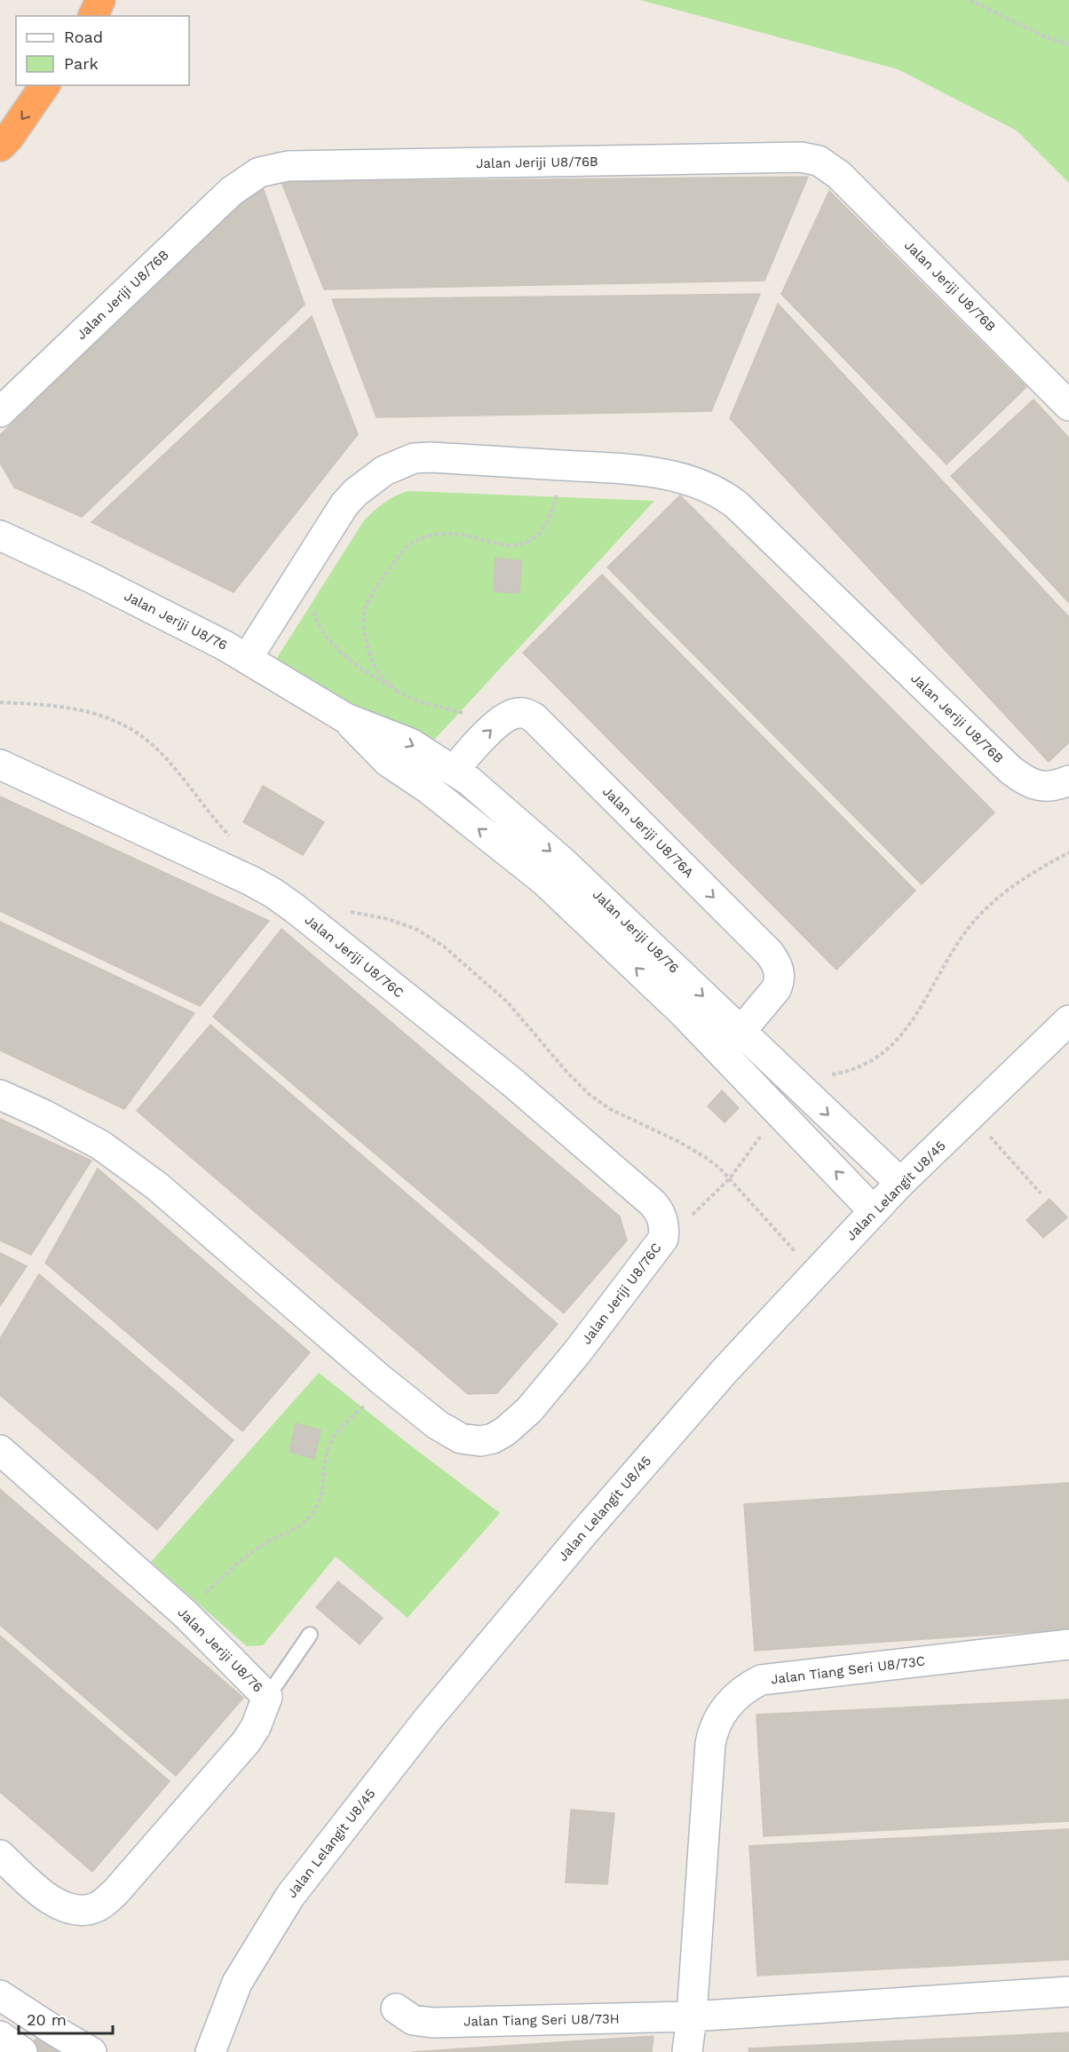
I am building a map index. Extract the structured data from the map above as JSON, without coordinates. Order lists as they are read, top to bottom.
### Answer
{
  "streets": {
    "street": [
      "Jalan Jeriji U8/76B",
      "Jalan Jeriji U8/76",
      "Jalan Jeriji U8/76A",
      "Jalan Jeriji U8/76C",
      "Jalan Lelangit U8/45",
      "Jalan Tiang Seri U8/73C",
      "Jalan Tiang Seri U8/73H"
    ]
  },
  "crossings": [
    ["Jalan Jeriji U8/76B", "Jalan Jeriji U8/76"],
    ["Jalan Jeriji U8/76", "Jalan Jeriji U8/76A"],
    ["Jalan Jeriji U8/76", "Jalan Lelangit U8/45"],
    ["Jalan Tiang Seri U8/73C", "Jalan Tiang Seri U8/73H"]
  ],
  "legend": ["Road", "Park"],
  "scale_bar": "20 m"
}
